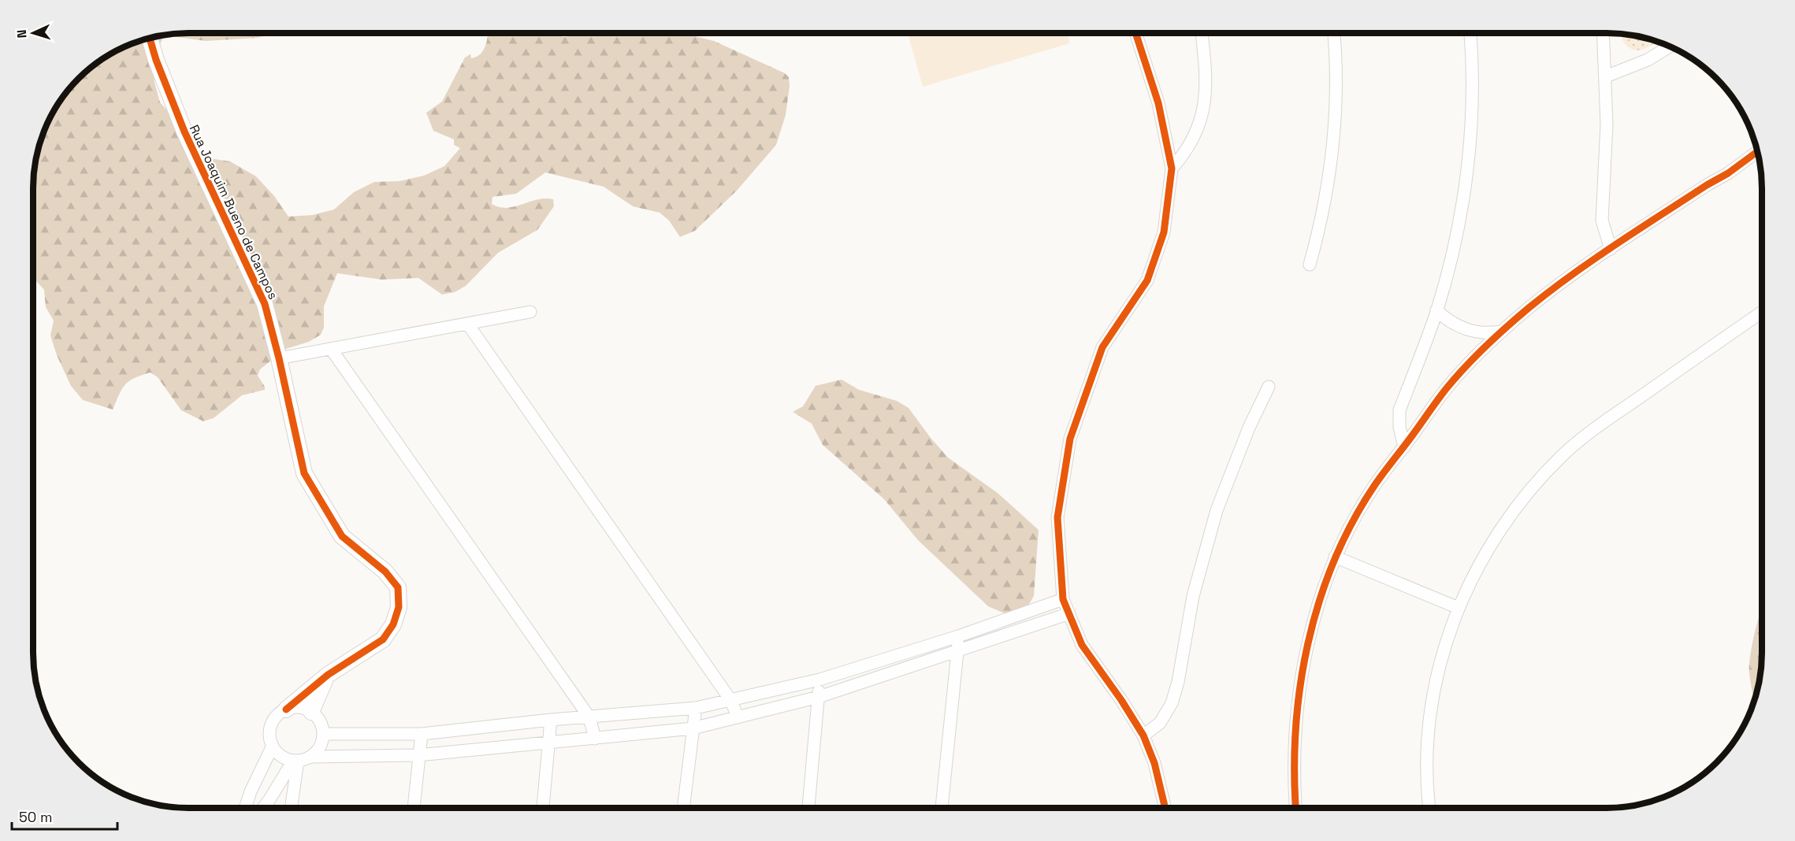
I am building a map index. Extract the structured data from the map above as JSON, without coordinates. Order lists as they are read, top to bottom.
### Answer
{
  "streets": {
    "street": ["Rua Joaquim Bueno de Campos"]
  },
  "scale_bar": "50 m",
  "north": "left"
}
